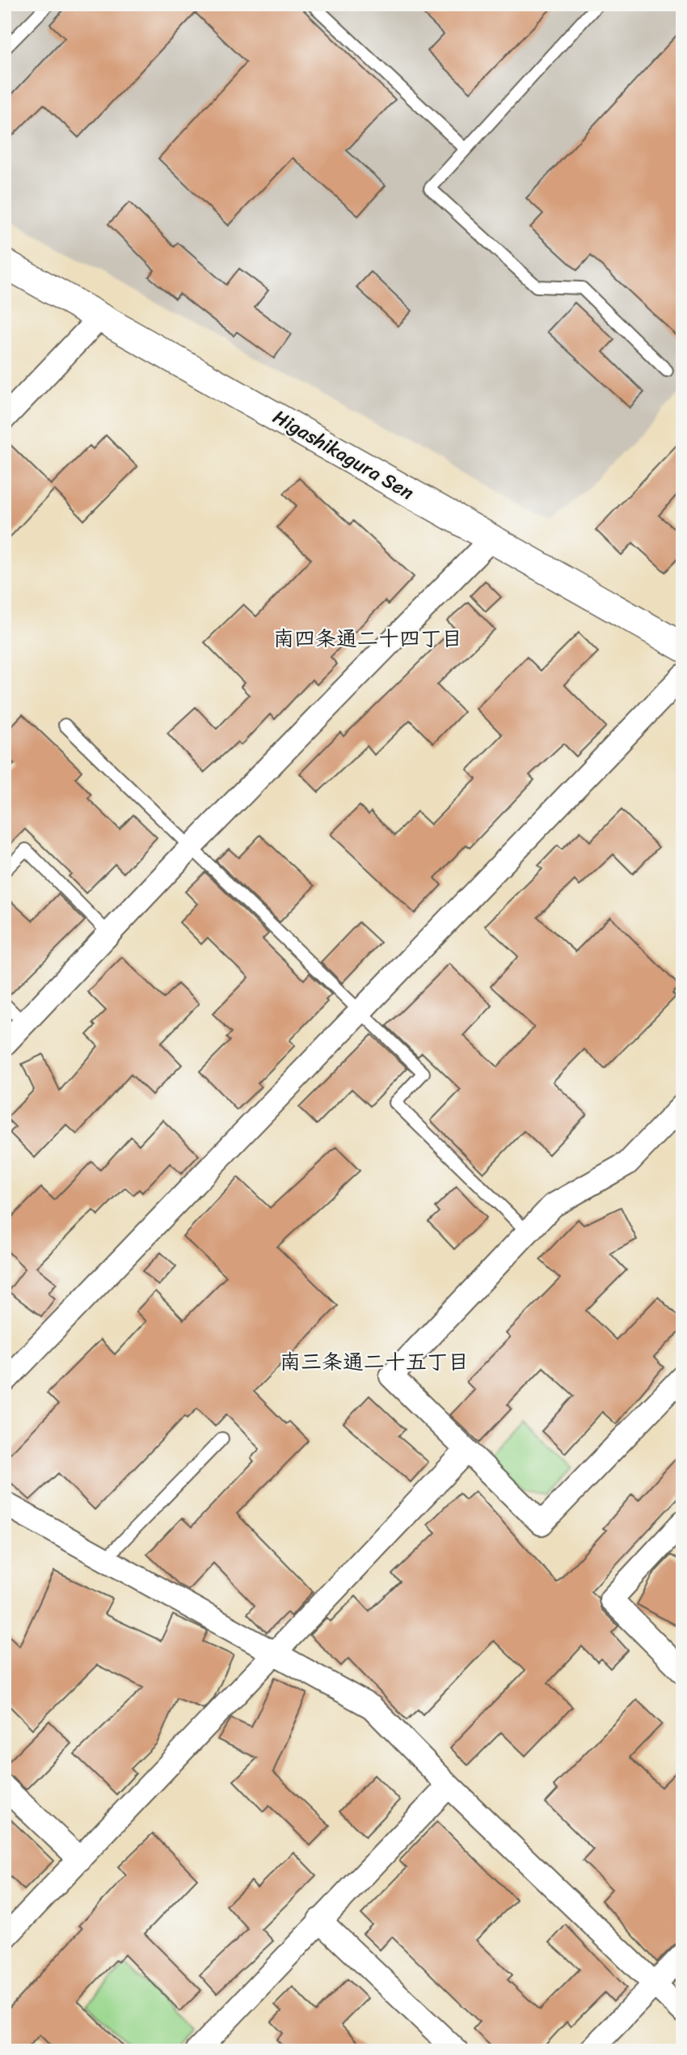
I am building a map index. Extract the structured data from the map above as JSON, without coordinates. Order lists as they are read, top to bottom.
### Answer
{
  "streets": {
    "street": ["Higashikagura Sen"]
  },
  "districts": ["南四条通二十四丁目", "南三条通二十五丁目"]
}
